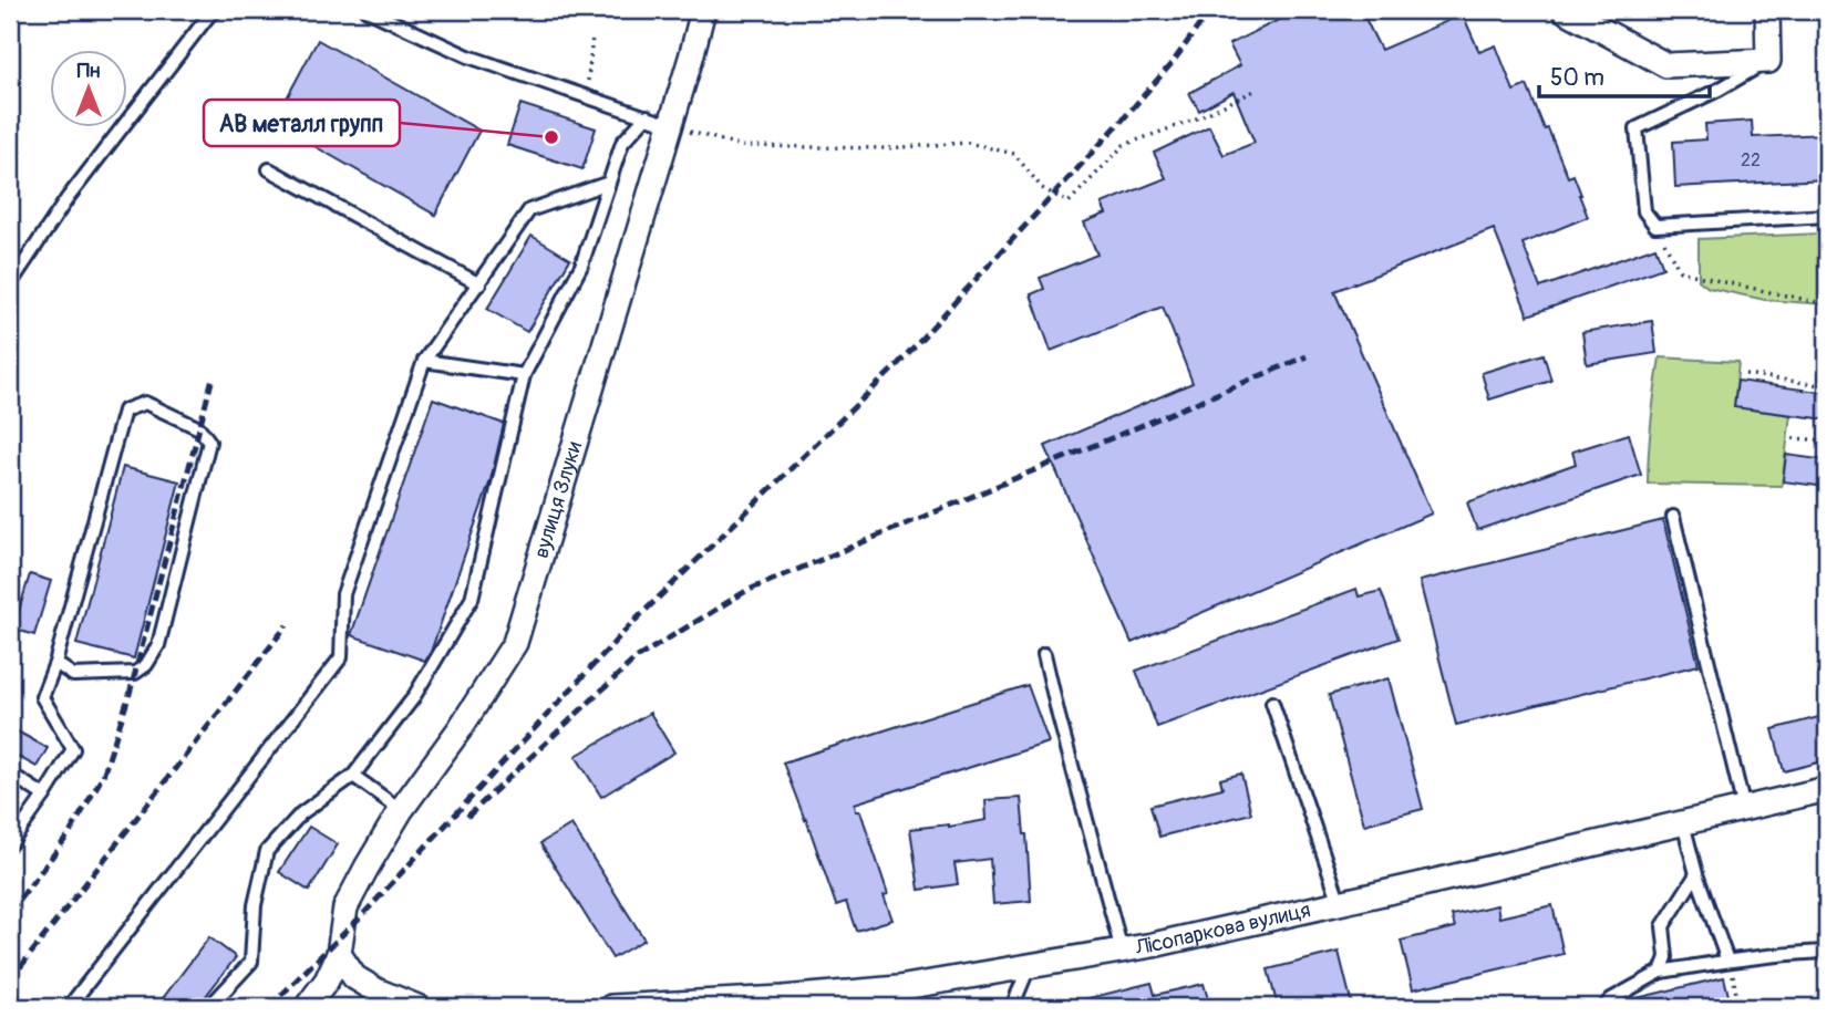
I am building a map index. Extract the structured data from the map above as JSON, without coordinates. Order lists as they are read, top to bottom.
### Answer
{
  "streets": {
    "street": ["вулиця Злуки", "Лісопаркова вулиця"]
  },
  "places": ["АВ металл групп"],
  "house_numbers": ["22"],
  "scale_bar": "50 m",
  "north": "top"
}
